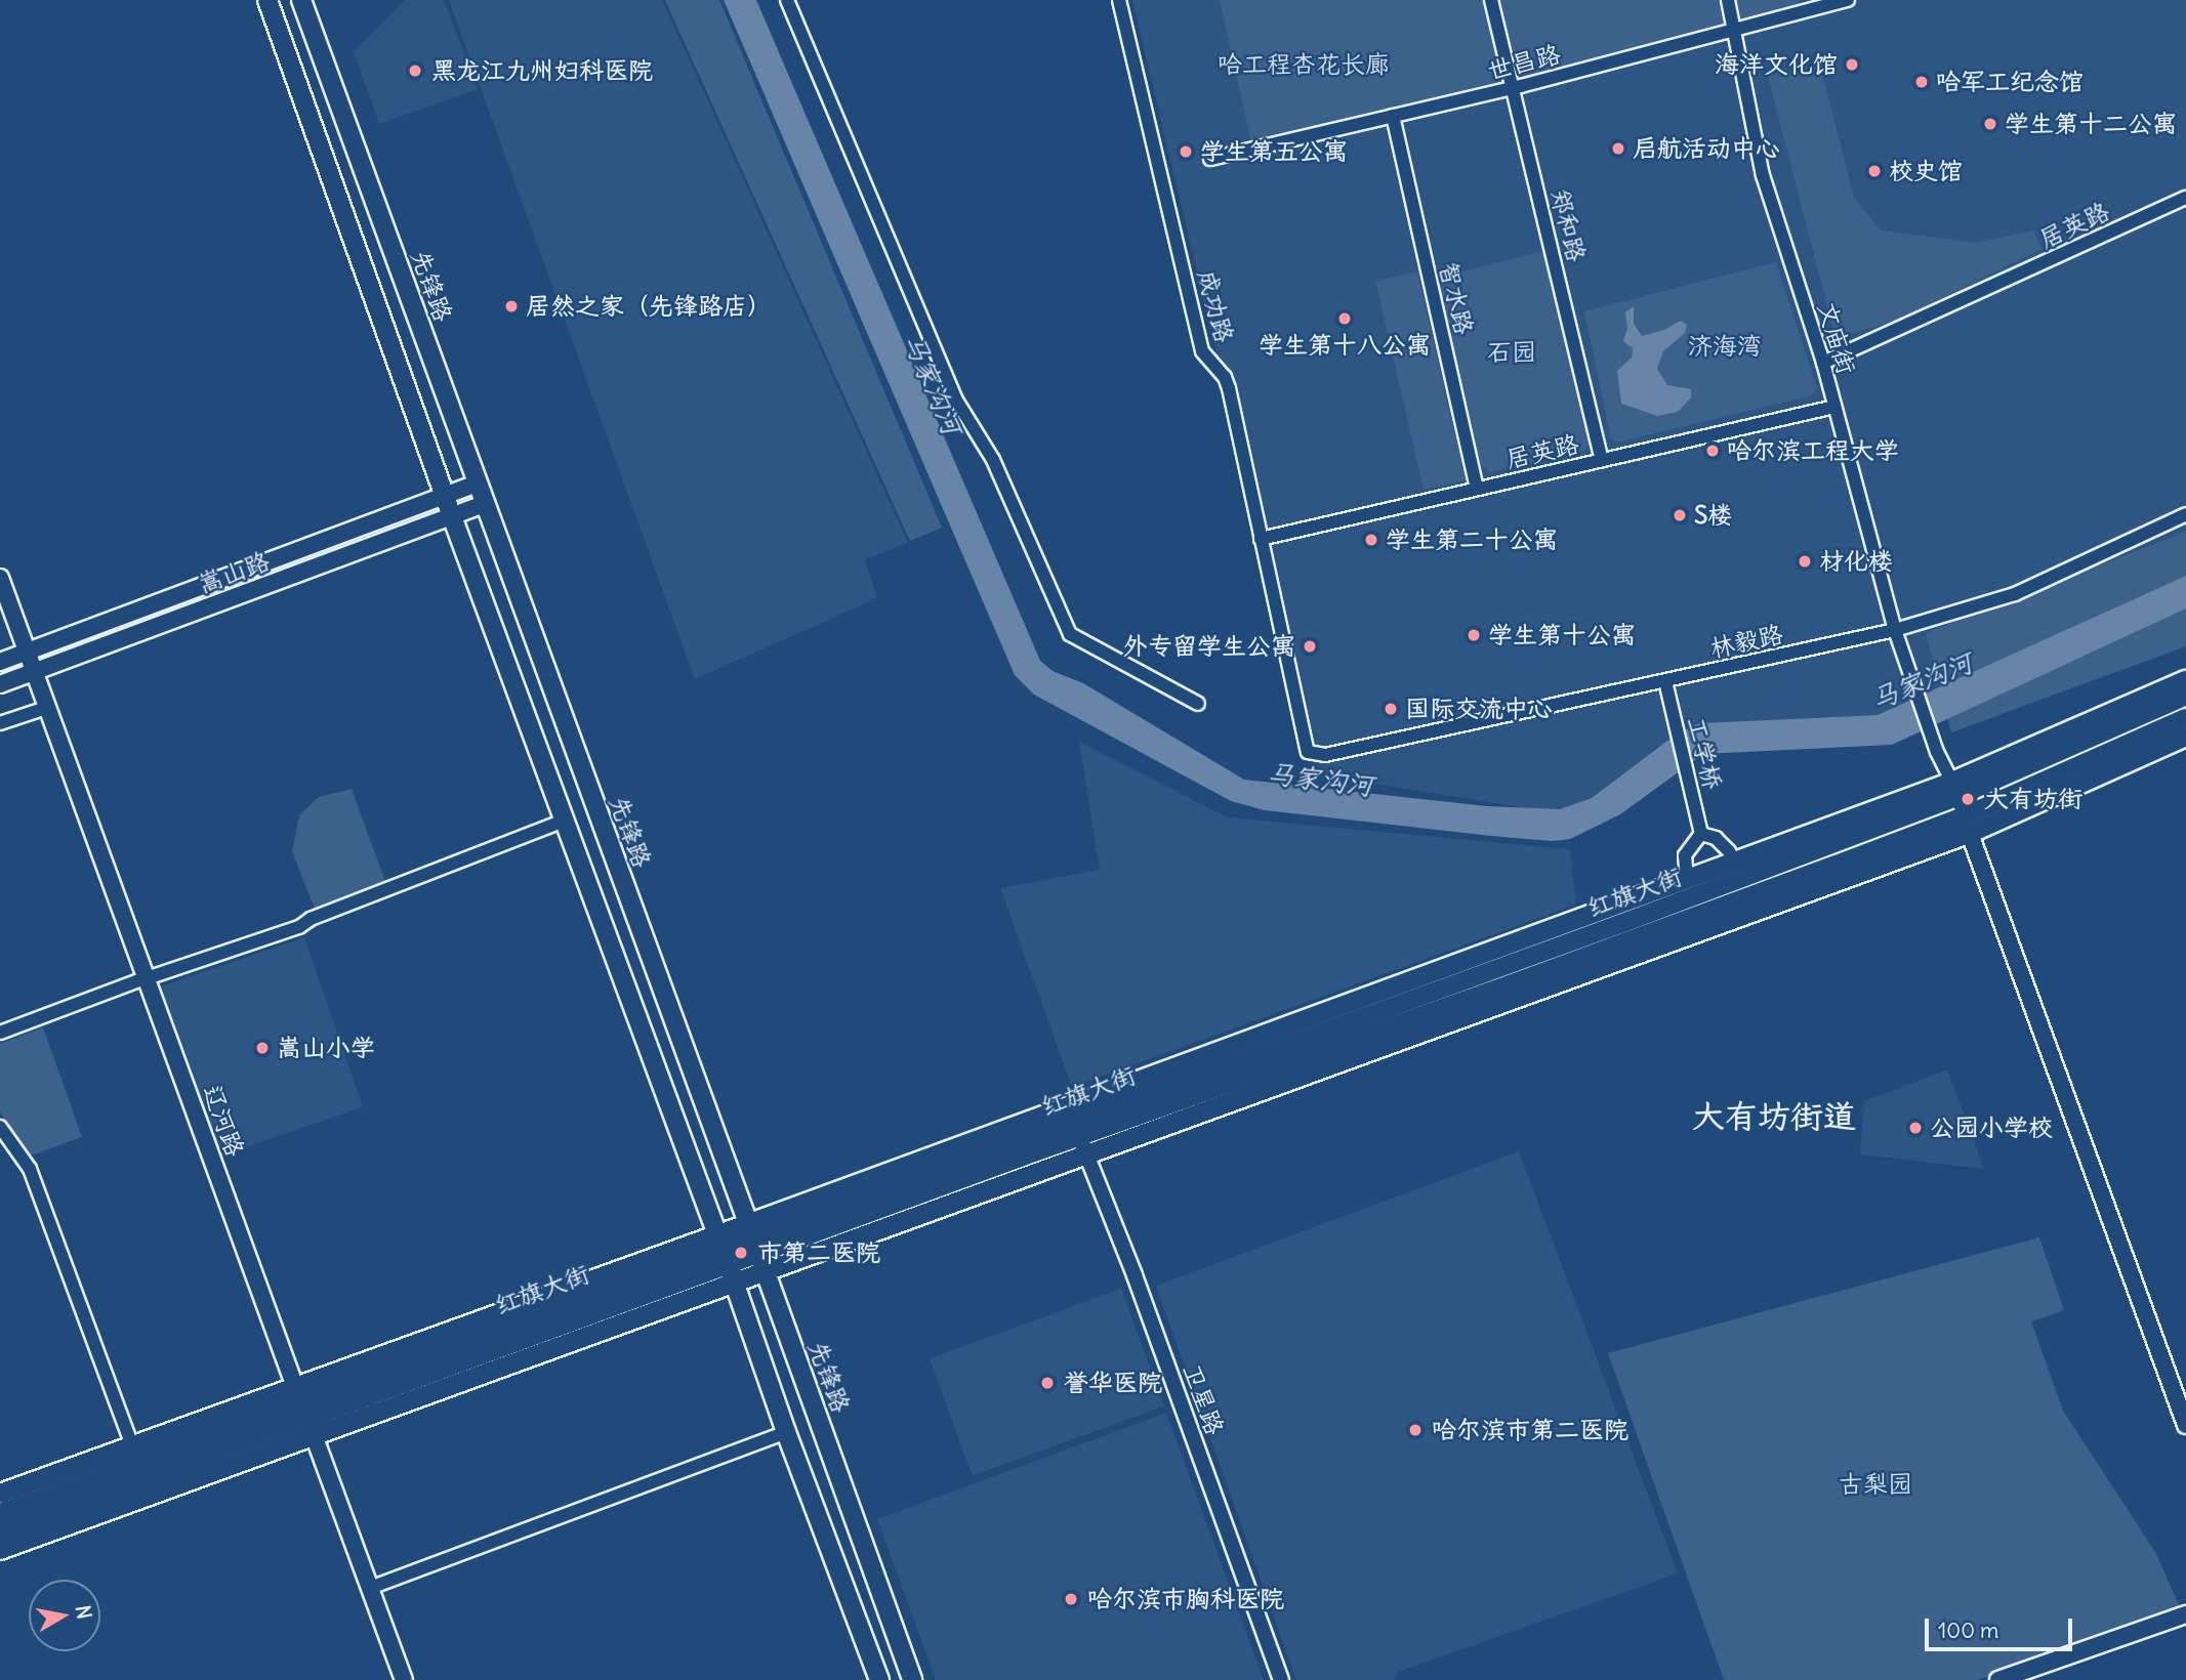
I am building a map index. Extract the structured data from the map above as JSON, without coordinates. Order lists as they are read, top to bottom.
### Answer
{
  "streets": {
    "main road": [
      "先锋路",
      "嵩山路",
      "红旗大街",
      "辽河路"
    ],
    "street": [
      "世昌路",
      "郑和路",
      "居英路",
      "智水路",
      "成功路",
      "文庙街",
      "林毅路",
      "工学桥",
      "卫星路"
    ]
  },
  "crossings": [
    ["世昌路", "郑和路"],
    ["世昌路", "智水路"],
    ["世昌路", "文庙街"],
    ["郑和路", "居英路"],
    ["居英路", "智水路"],
    ["居英路", "成功路"],
    ["居英路", "文庙街"],
    ["先锋路", "嵩山路"],
    ["先锋路", "红旗大街"],
    ["成功路", "林毅路"],
    ["文庙街", "林毅路"],
    ["文庙街", "红旗大街"],
    ["嵩山路", "辽河路"],
    ["林毅路", "工学桥"],
    ["红旗大街", "辽河路"],
    ["红旗大街", "卫星路"]
  ],
  "districts": ["大有坊街道"],
  "water": ["马家沟河"],
  "parks": [
    "哈工程杏花长廊",
    "济海湾",
    "石园",
    "古梨园"
  ],
  "places": [
    "海洋文化馆",
    "黑龙江九州妇科医院",
    "哈军工纪念馆",
    "学生第十二公寓",
    "启航活动中心",
    "学生第五公寓",
    "校史馆",
    "居然之家（先锋路店）",
    "学生第十八公寓",
    "哈尔滨工程大学",
    "S楼",
    "学生第二十公寓",
    "材化楼",
    "学生第十公寓",
    "外专留学生公寓",
    "国际交流中心",
    "大有坊街",
    "嵩山小学",
    "公园小学校",
    "市第二医院",
    "誉华医院",
    "哈尔滨市第二医院",
    "哈尔滨市胸科医院"
  ],
  "scale_bar": "100 m",
  "north": "right"
}
